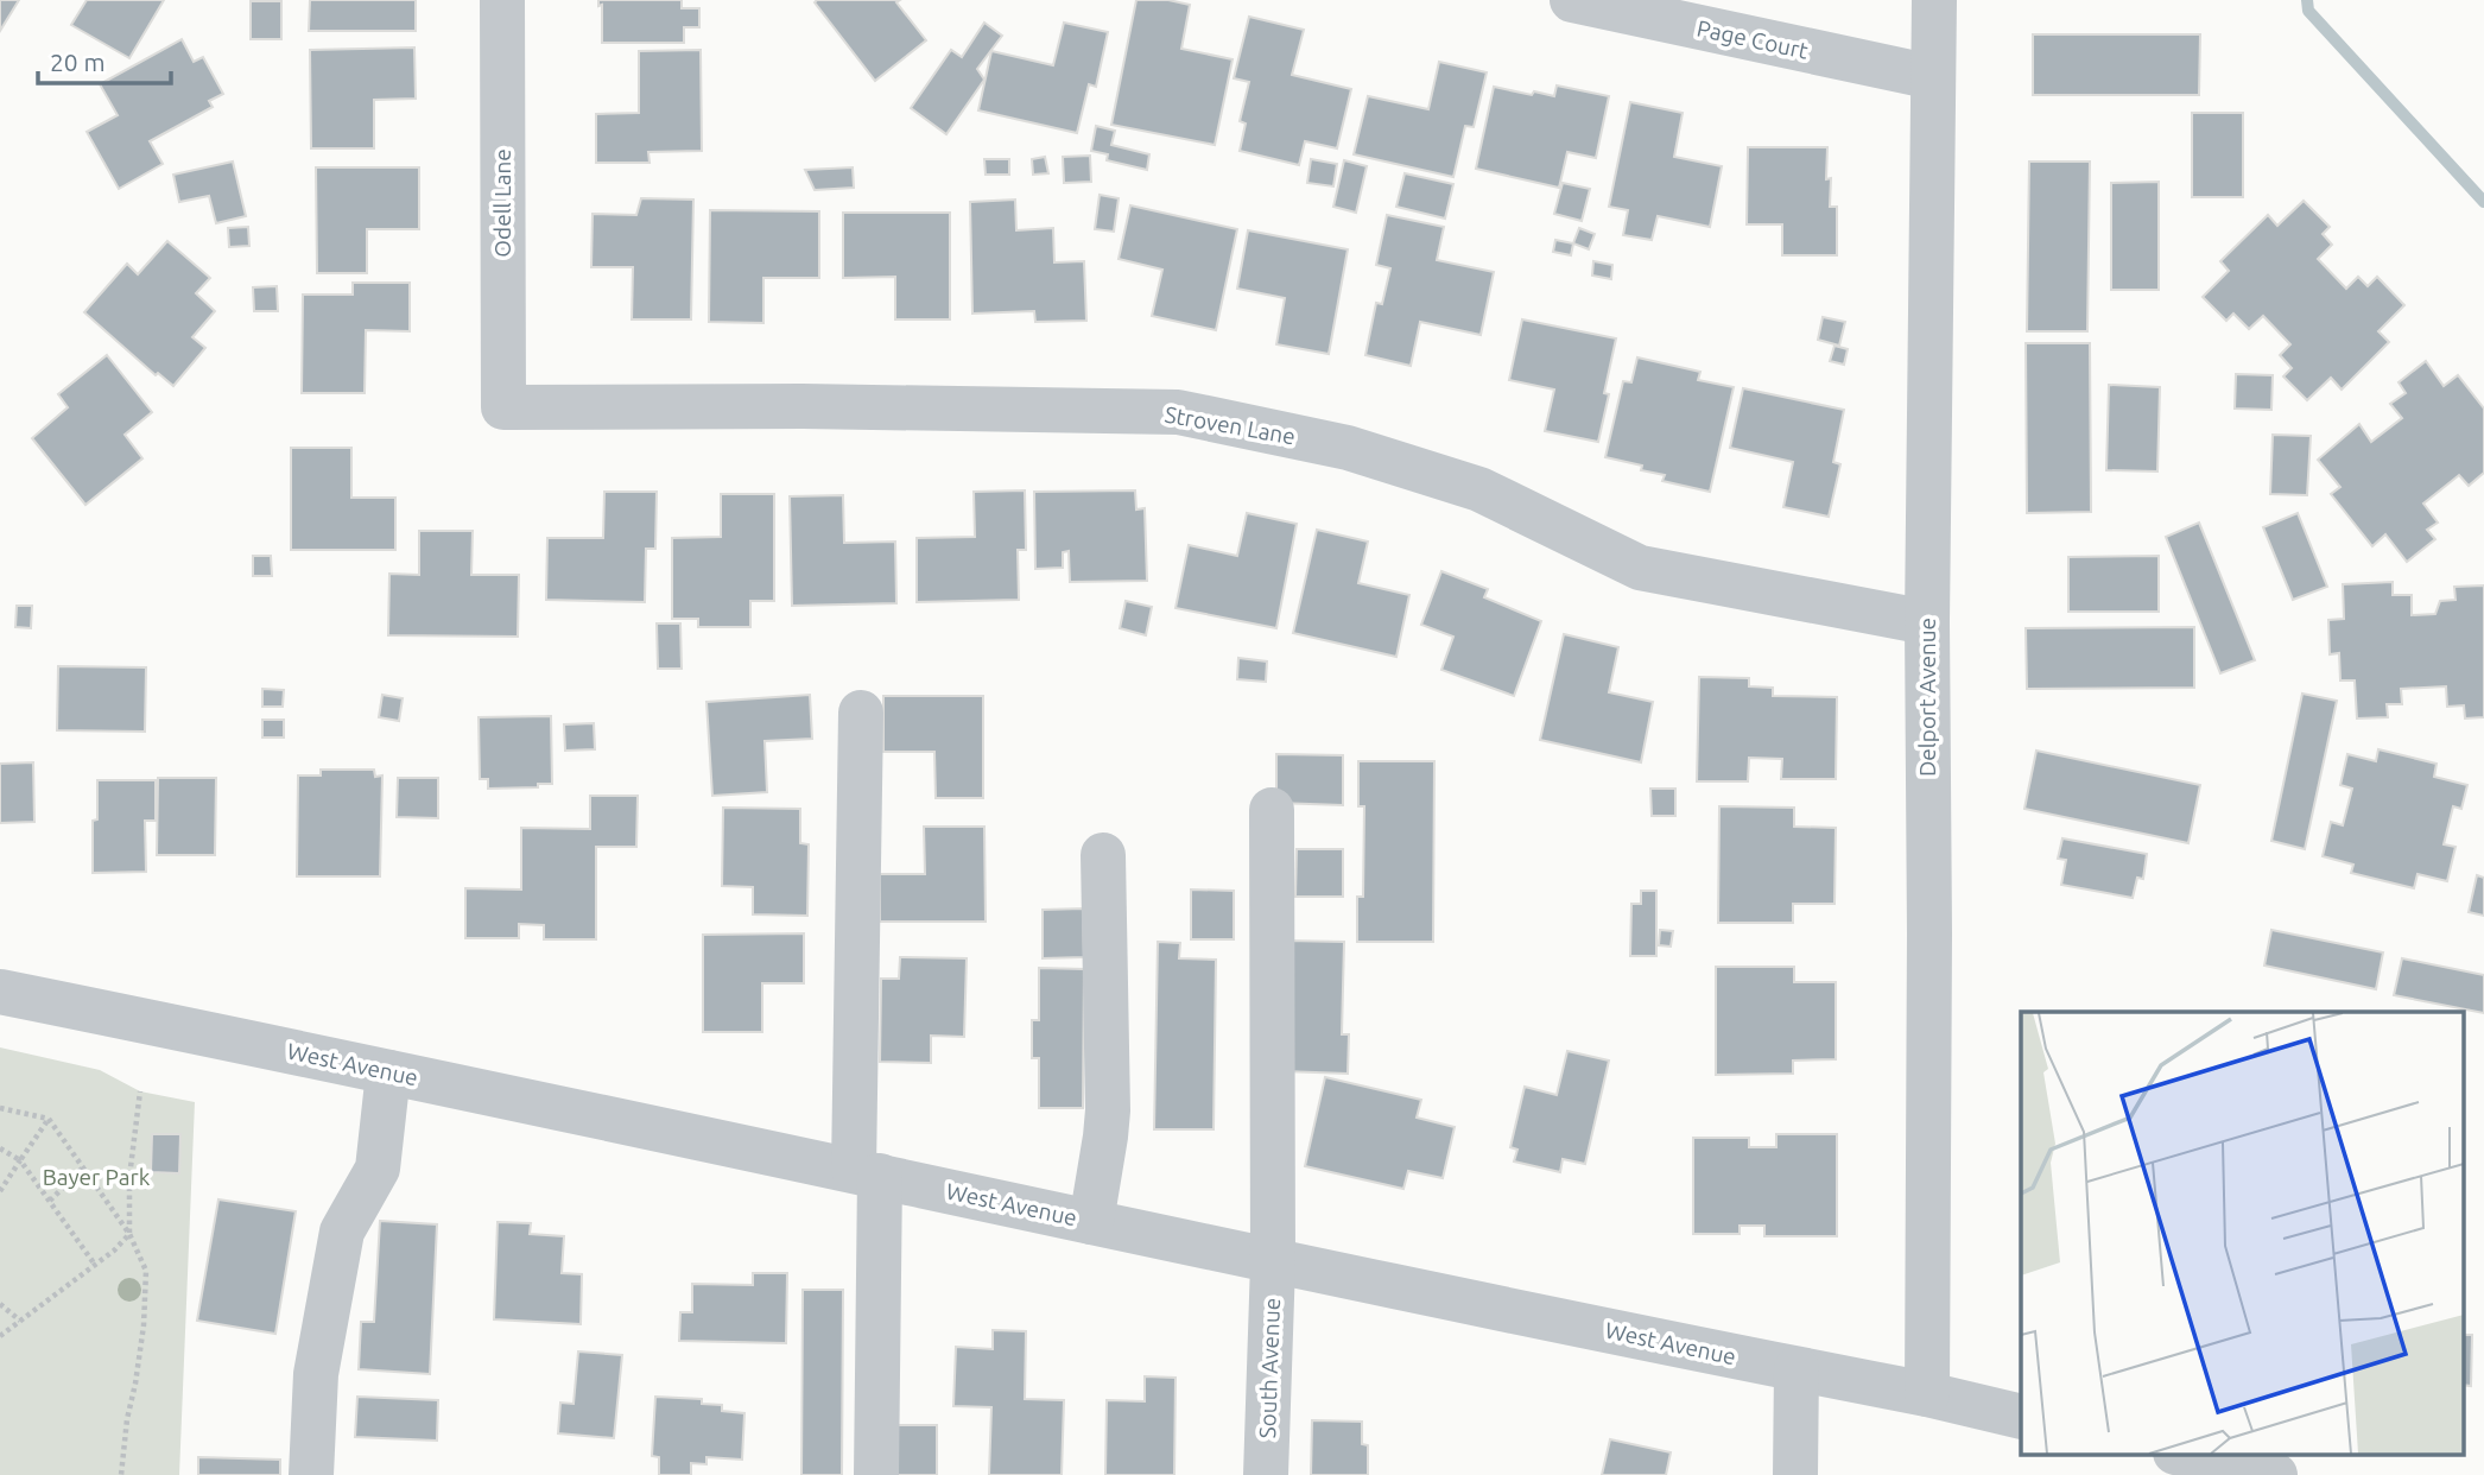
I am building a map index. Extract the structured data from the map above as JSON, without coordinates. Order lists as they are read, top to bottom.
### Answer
{
  "streets": {
    "street": [
      "Page Court",
      "Odell Lane",
      "Stroven Lane",
      "Delport Avenue",
      "West Avenue",
      "South Avenue"
    ]
  },
  "crossings": [
    ["Page Court", "Delport Avenue"],
    ["Odell Lane", "Stroven Lane"],
    ["Stroven Lane", "Delport Avenue"],
    ["Delport Avenue", "West Avenue"],
    ["West Avenue", "South Avenue"]
  ],
  "parks": ["Bayer Park"],
  "scale_bar": "20 m"
}
